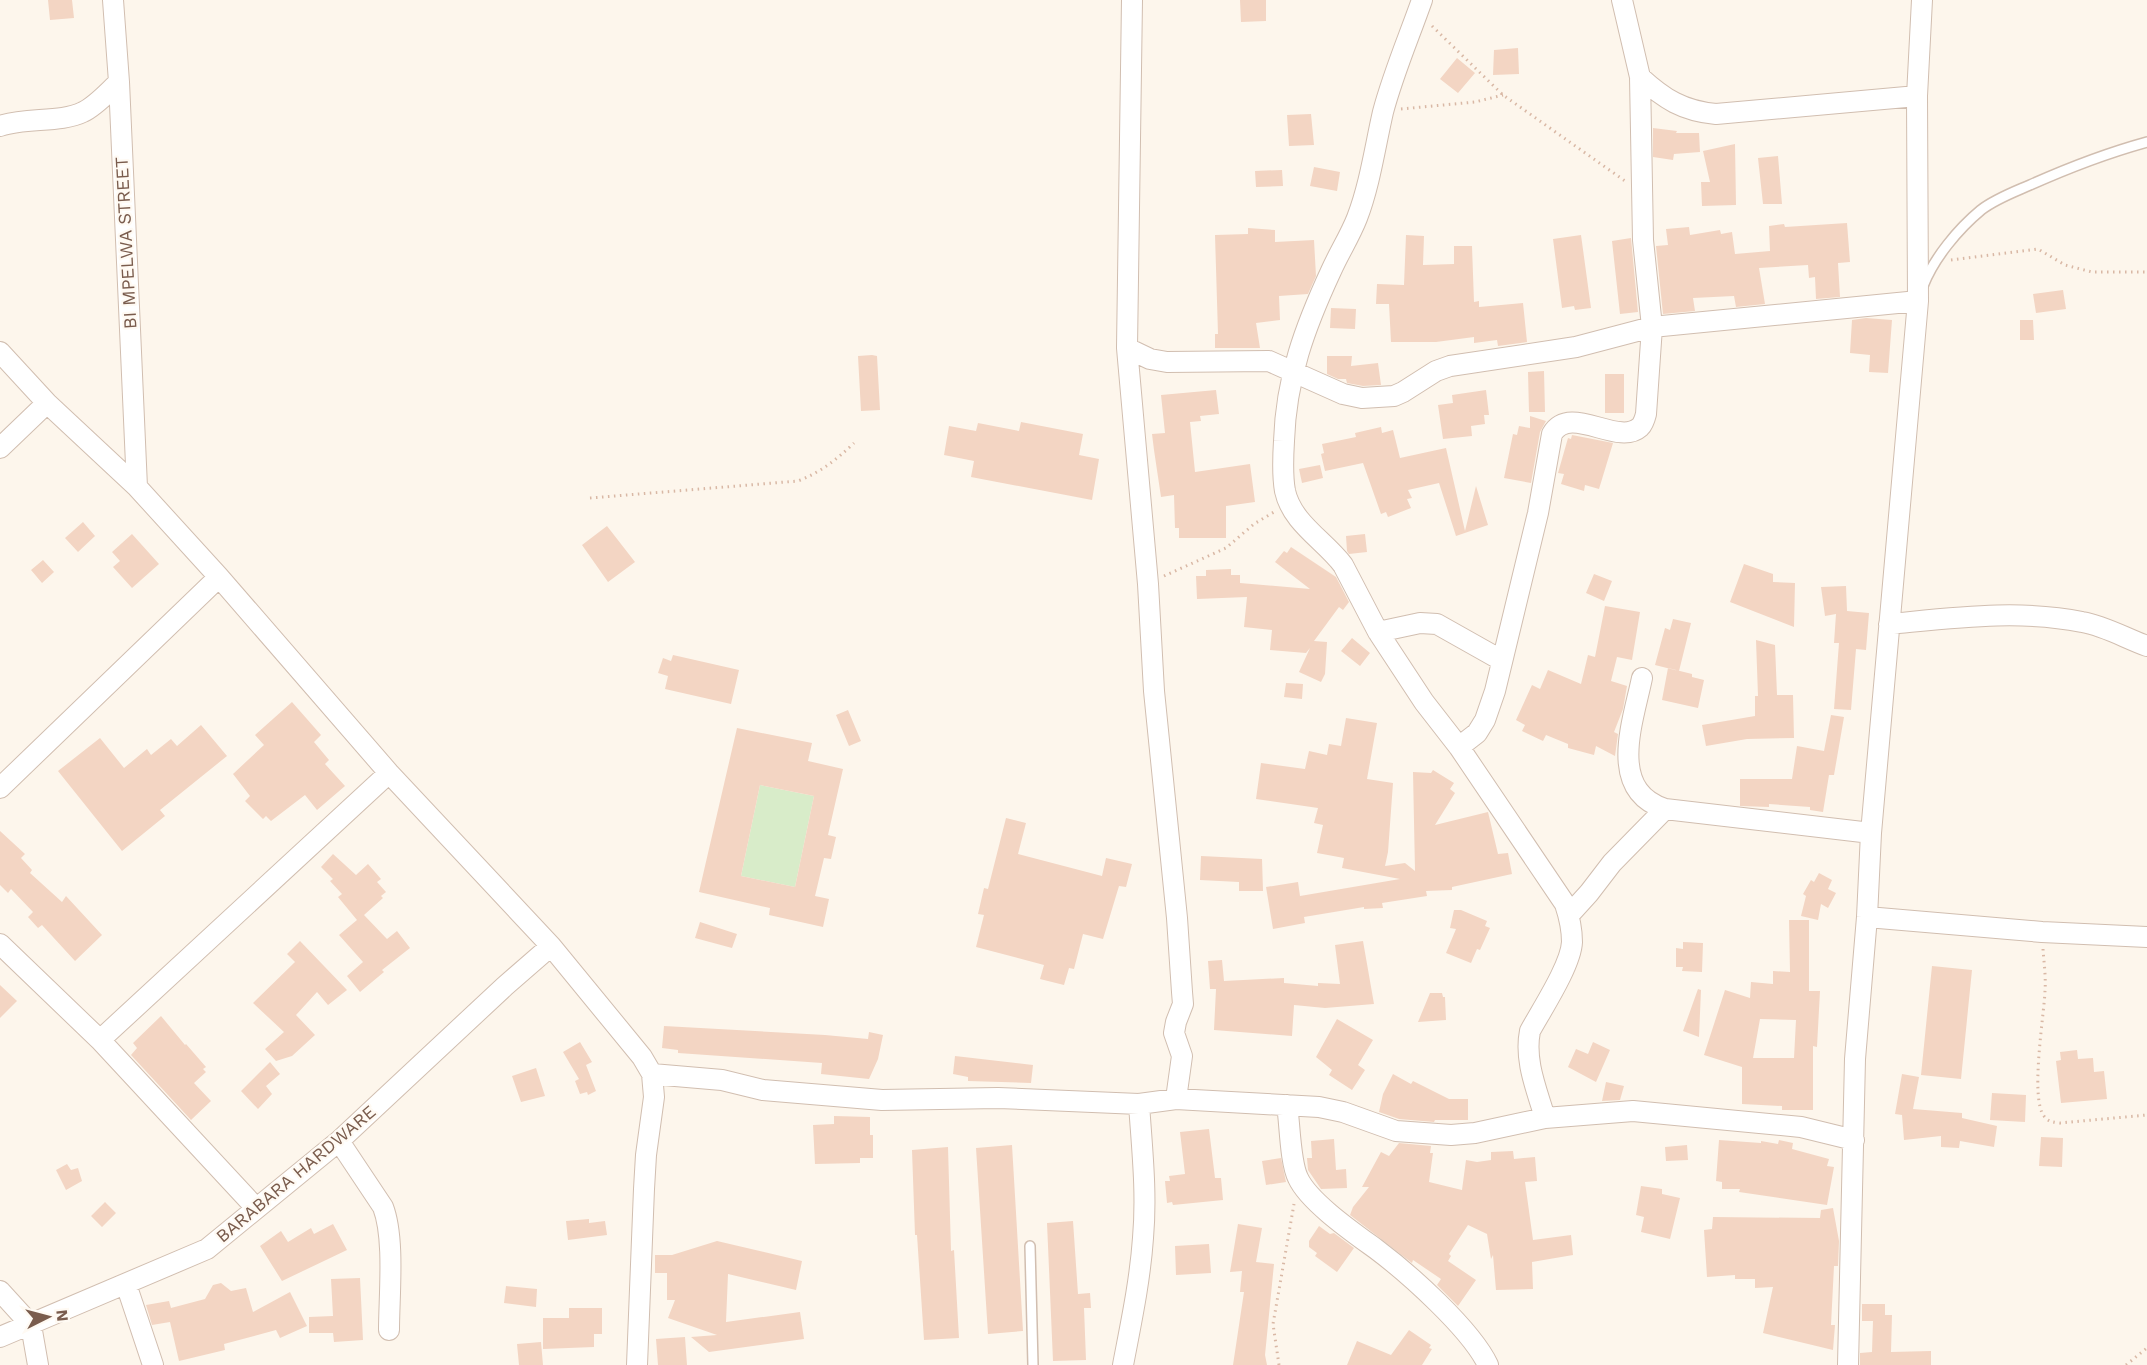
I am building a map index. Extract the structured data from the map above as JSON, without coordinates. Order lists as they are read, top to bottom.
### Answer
{
  "streets": {
    "street": ["BI MPELWA STREET", "BARABARA HARDWARE"]
  },
  "north": "right"
}
